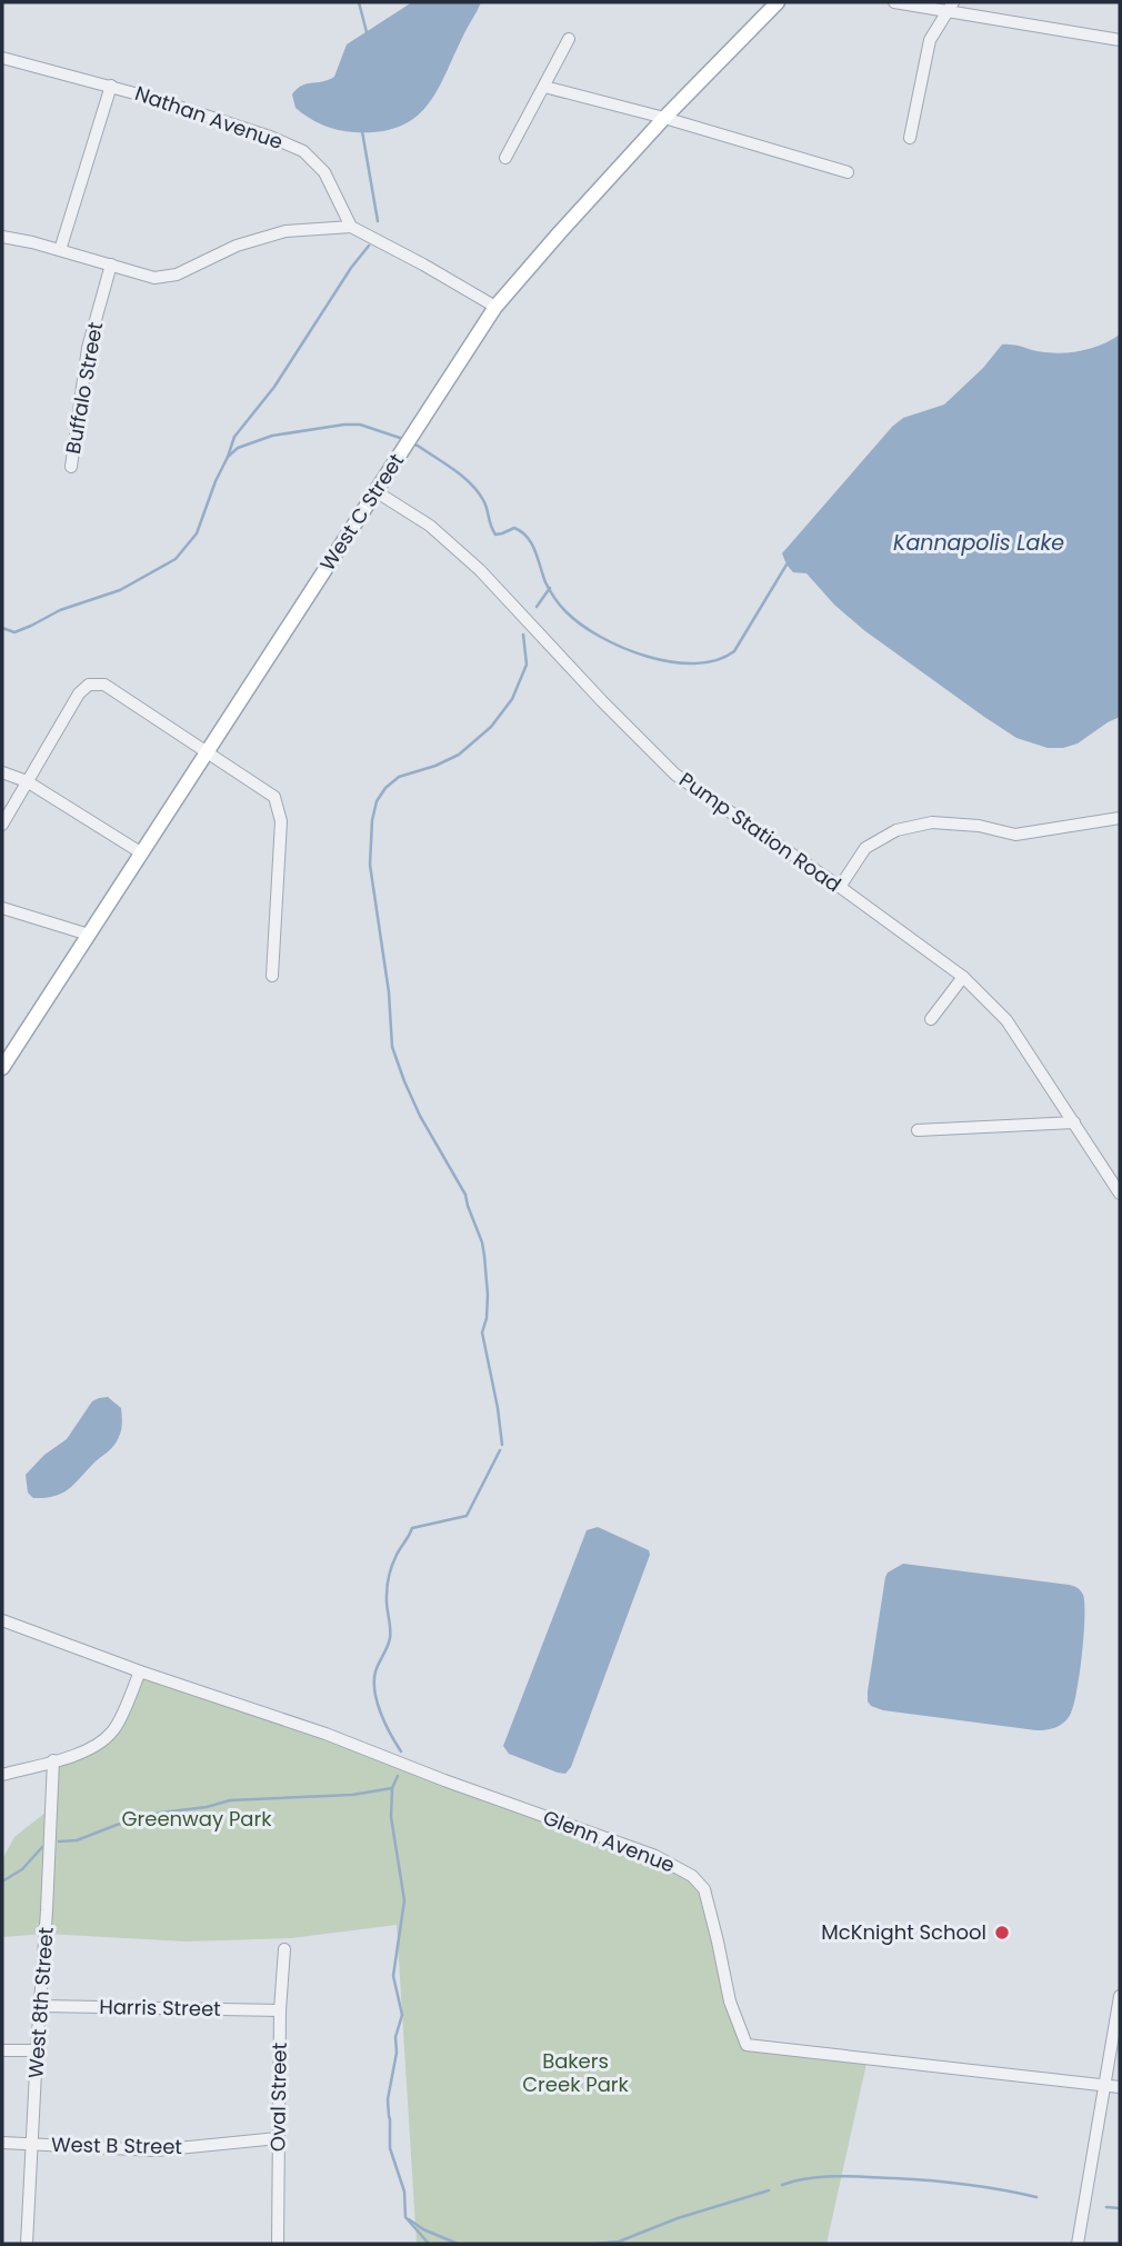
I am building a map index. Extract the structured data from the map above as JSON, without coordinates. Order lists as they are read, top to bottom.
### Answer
{
  "streets": {
    "main road": ["West C Street"],
    "street": [
      "Nathan Avenue",
      "Buffalo Street",
      "Pump Station Road",
      "Glenn Avenue",
      "West 8th Street",
      "Harris Street",
      "Oval Street",
      "West B Street"
    ]
  },
  "crossings": [
    ["West C Street", "Pump Station Road"],
    ["West 8th Street", "Harris Street"],
    ["West 8th Street", "West B Street"],
    ["Harris Street", "Oval Street"],
    ["Oval Street", "West B Street"]
  ],
  "water": ["Kannapolis Lake"],
  "parks": ["Greenway Park", "Bakers Creek Park"],
  "places": ["McKnight School"]
}
